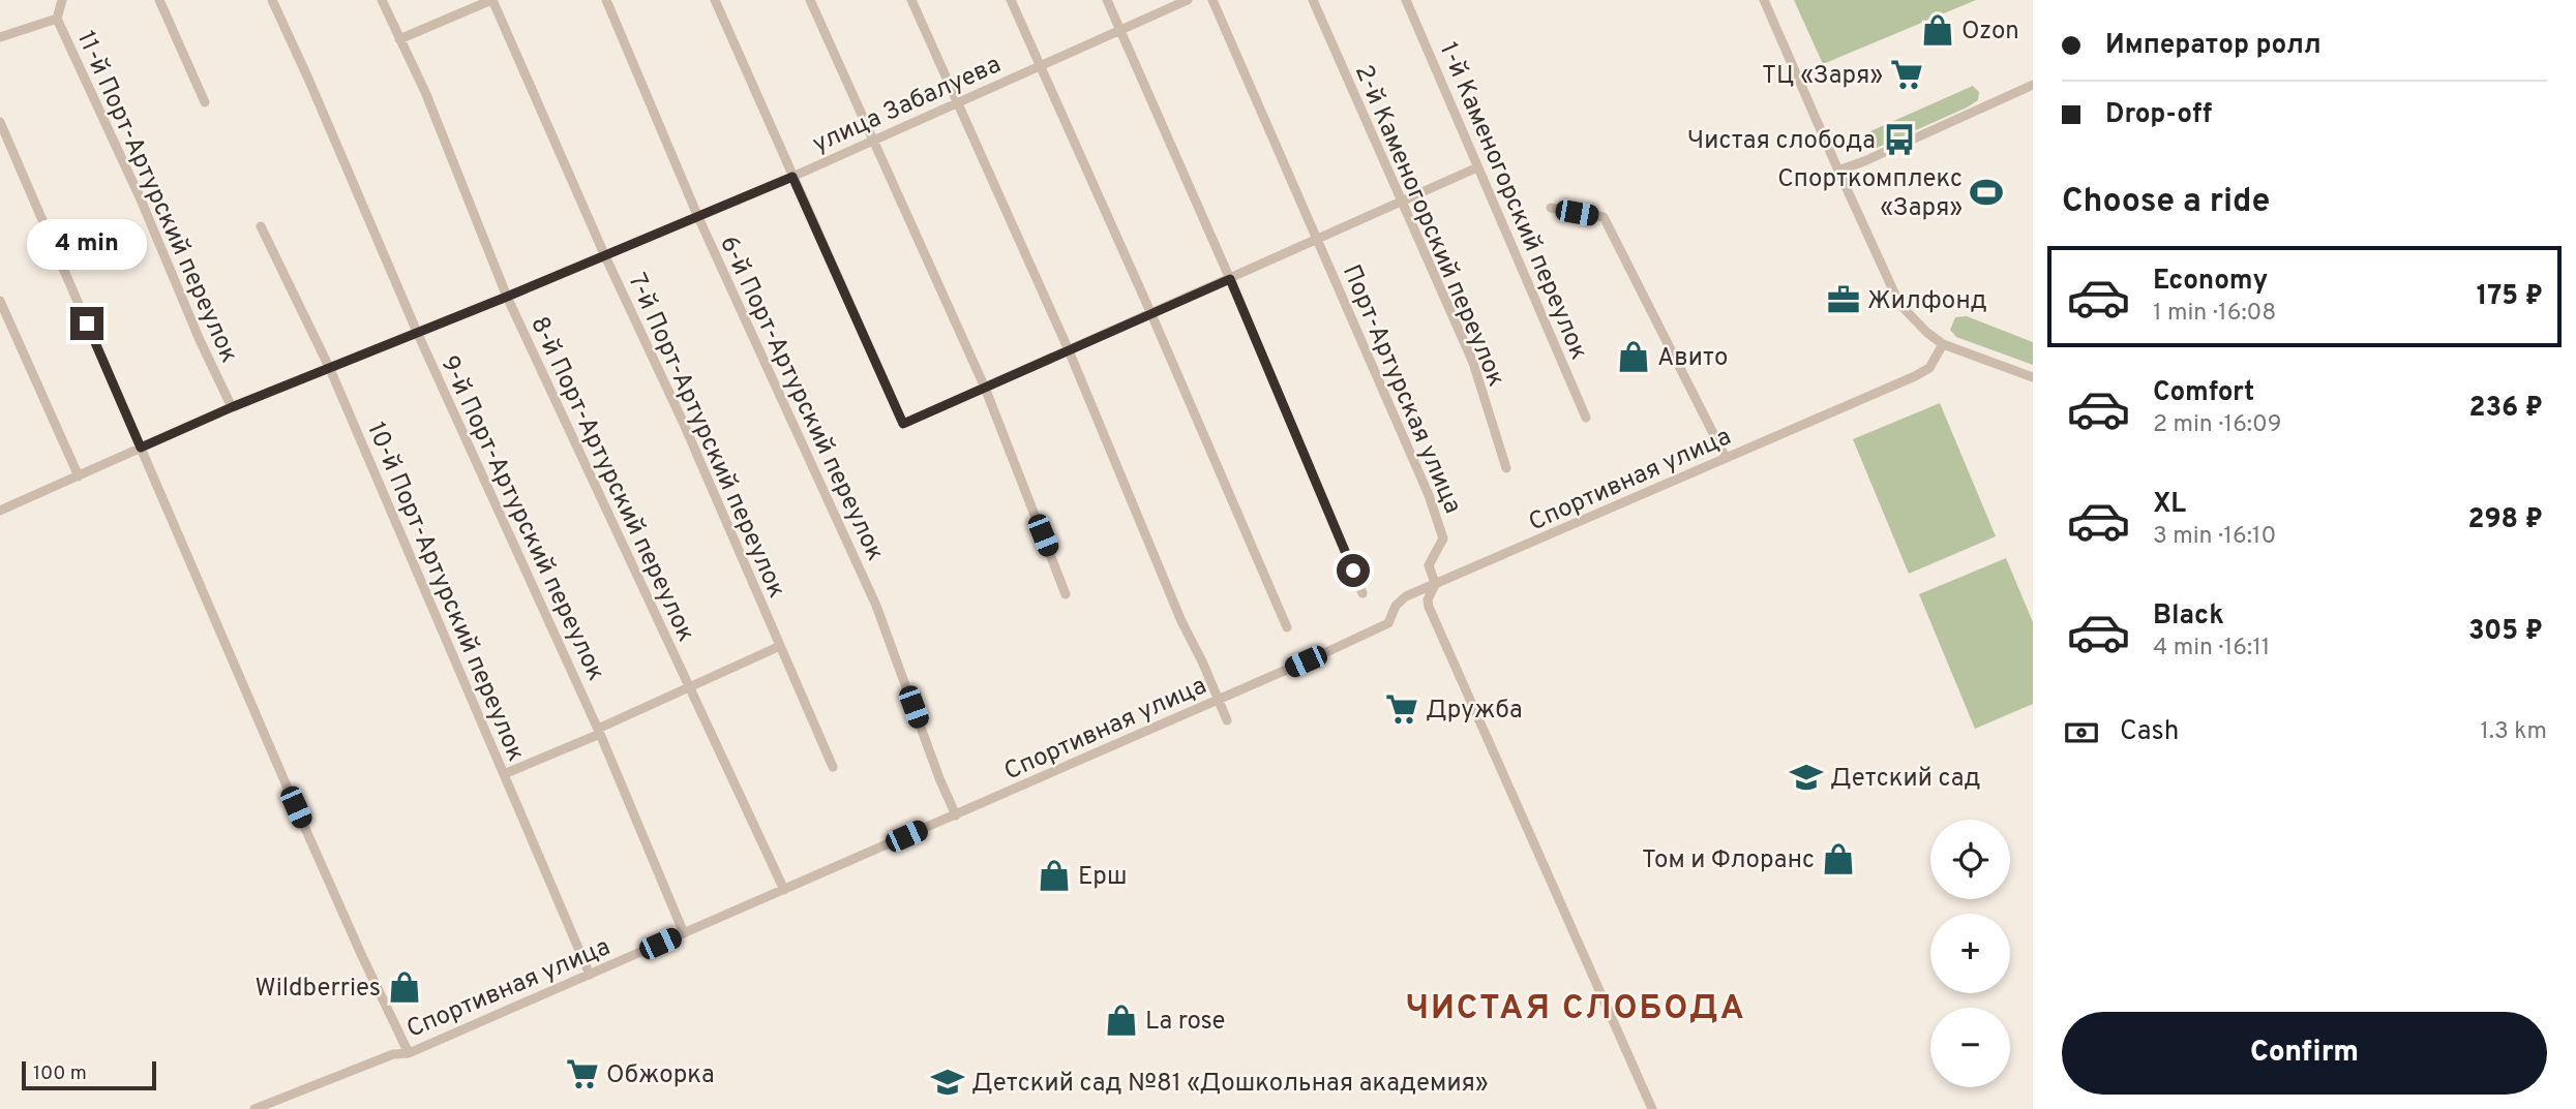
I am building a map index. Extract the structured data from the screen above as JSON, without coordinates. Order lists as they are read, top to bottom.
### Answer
{
  "streets": {
    "street": [
      "улица Забалуева",
      "11-й Порт-Артурский переулок",
      "1-й Каменогорский переулок",
      "2-й Каменогорский переулок",
      "Порт-Артурская улица",
      "6-й Порт-Артурский переулок",
      "7-й Порт-Артурский переулок",
      "8-й Порт-Артурский переулок",
      "Спортивная улица",
      "9-й Порт-Артурский переулок",
      "10-й Порт-Артурский переулок"
    ]
  },
  "crossings": [
    ["улица Забалуева", "11-й Порт-Артурский переулок"],
    ["улица Забалуева", "6-й Порт-Артурский переулок"],
    ["улица Забалуева", "7-й Порт-Артурский переулок"],
    ["улица Забалуева", "8-й Порт-Артурский переулок"],
    ["улица Забалуева", "9-й Порт-Артурский переулок"],
    ["улица Забалуева", "10-й Порт-Артурский переулок"],
    ["Порт-Артурская улица", "Спортивная улица"],
    ["6-й Порт-Артурский переулок", "Спортивная улица"],
    ["8-й Порт-Артурский переулок", "Спортивная улица"],
    ["Спортивная улица", "9-й Порт-Артурский переулок"],
    ["Спортивная улица", "10-й Порт-Артурский переулок"]
  ],
  "districts": ["ЧИСТАЯ СЛОБОДА"],
  "places": {
    "shop": [
      "Ozon",
      "Авито",
      "Том и Флоранс",
      "Ерш",
      "Wildberries",
      "La rose"
    ],
    "supermarket": ["ТЦ «Заря»", "Дружба", "Обжорка"],
    "bus stop": ["Чистая слобода"],
    "sports": ["Спорткомплекс «Заря»"],
    "office": ["Жилфонд"],
    "school or university": ["Детский сад", "Детский сад №81 «Дошкольная академия»"]
  },
  "scale_bar": "100 m",
  "page": {
    "banner": ["Император ролл", "Drop-off"],
    "heading": "Choose a ride",
    "bubble": "4 min",
    "list": [
      {
        "name": "Economy",
        "note": "1 min · 16:08",
        "value": "175 ₽"
      },
      {
        "name": "Comfort",
        "note": "2 min · 16:09",
        "value": "236 ₽"
      },
      {
        "name": "XL",
        "note": "3 min · 16:10",
        "value": "298 ₽"
      },
      {
        "name": "Black",
        "note": "4 min · 16:11",
        "value": "305 ₽"
      }
    ],
    "pay": ["Cash", "1.3 km"],
    "map_buttons": ["+", "−"],
    "buttons": "Confirm",
    "scale": "100 m"
  }
}
